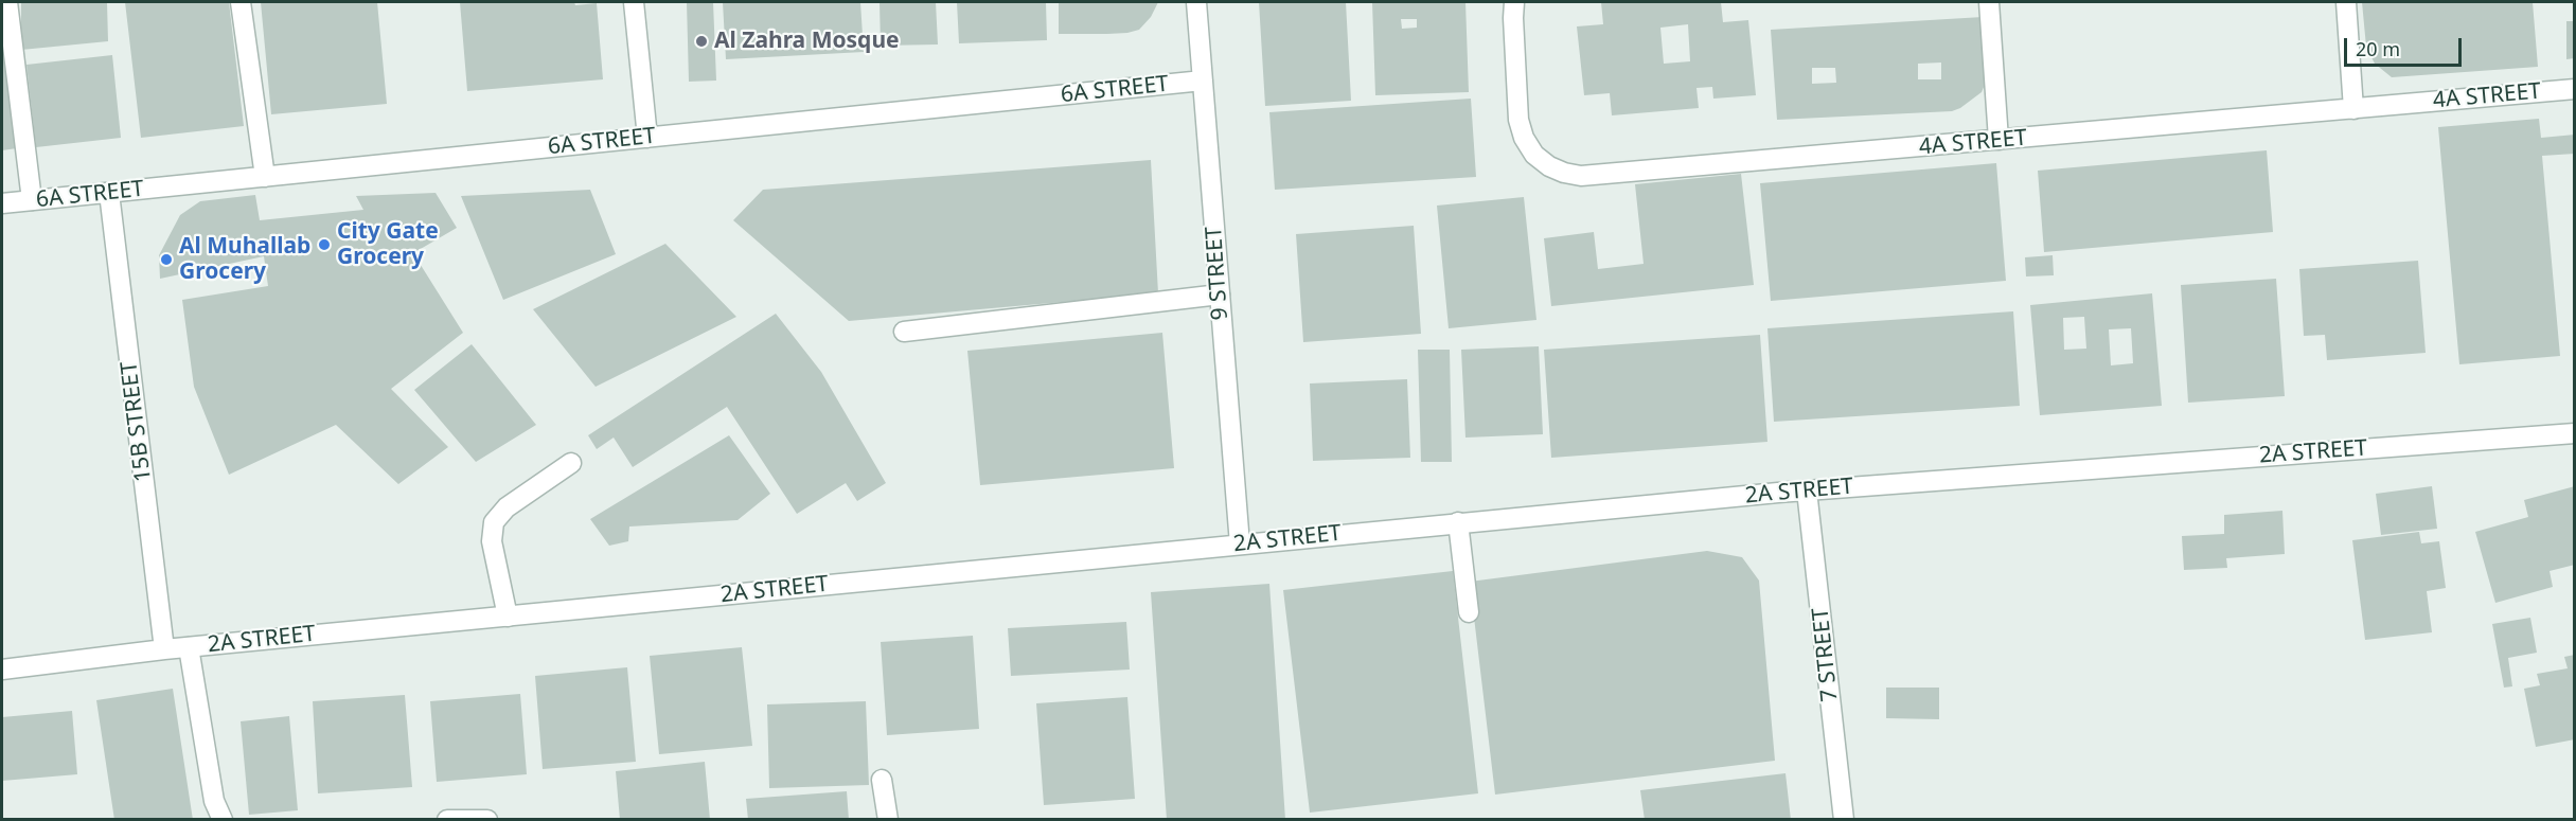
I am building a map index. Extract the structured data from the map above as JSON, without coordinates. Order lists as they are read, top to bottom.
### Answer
{
  "streets": {
    "street": [
      "6A STREET",
      "4A STREET",
      "9 STREET",
      "15B STREET",
      "2A STREET",
      "7 STREET"
    ]
  },
  "crossings": [
    ["6A STREET", "9 STREET"],
    ["6A STREET", "15B STREET"],
    ["9 STREET", "2A STREET"],
    ["15B STREET", "2A STREET"],
    ["2A STREET", "7 STREET"]
  ],
  "places": ["Al Zahra Mosque", "City Gate Grocery", "Al Muhallab Grocery"],
  "scale_bar": "20 m"
}
